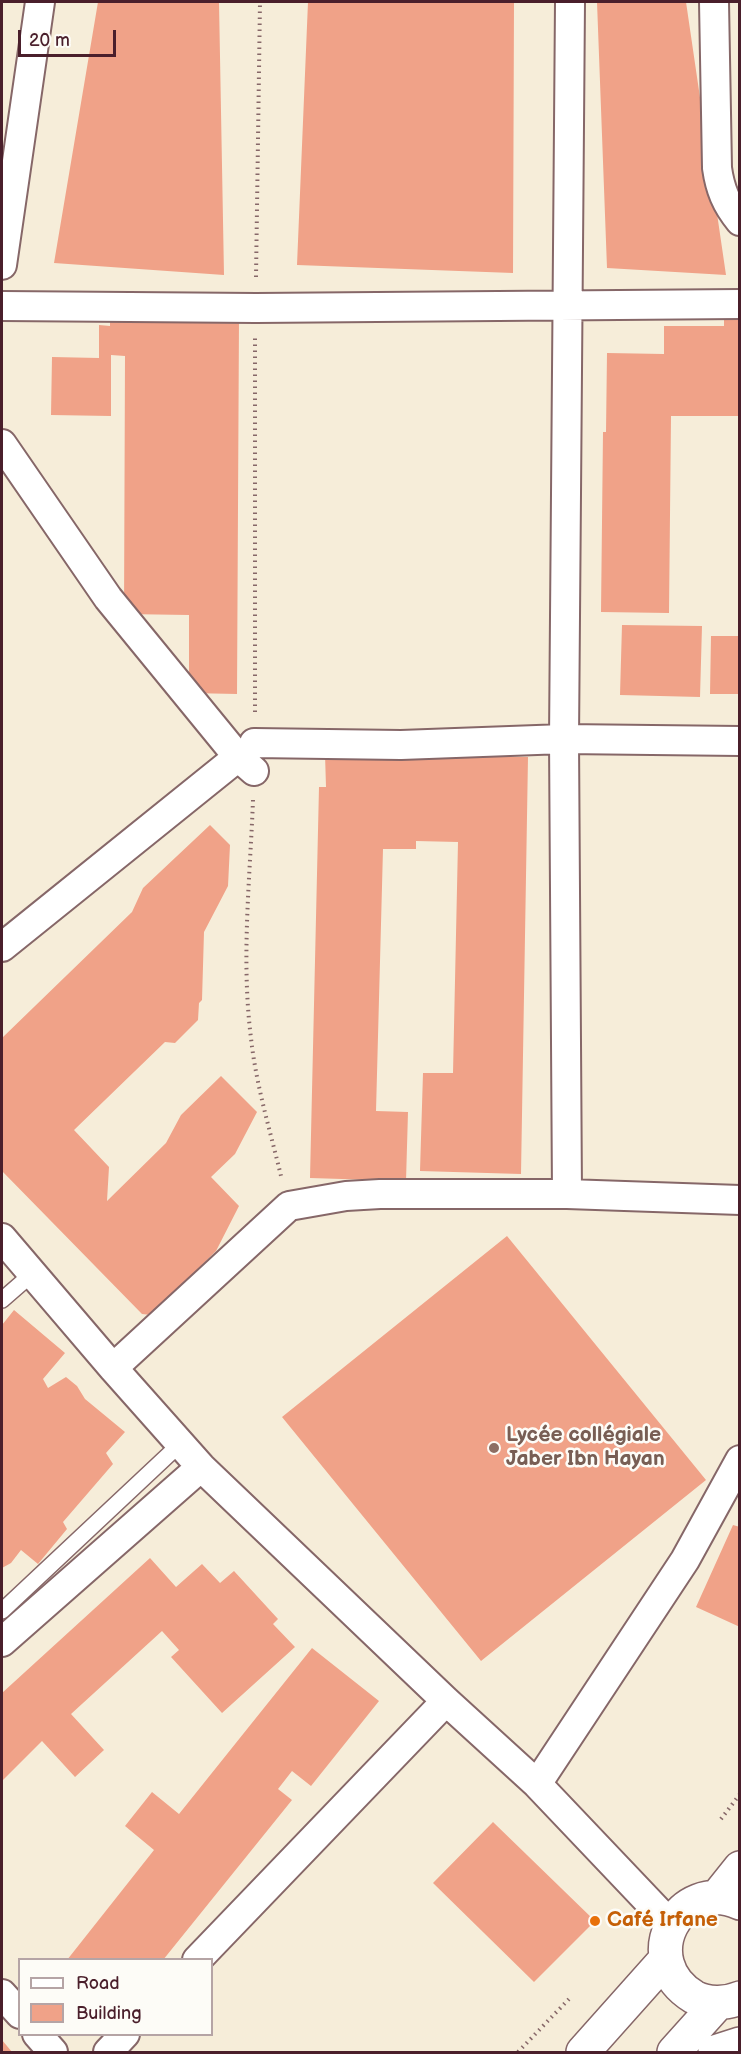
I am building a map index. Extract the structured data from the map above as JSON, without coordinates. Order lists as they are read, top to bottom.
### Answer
{
  "places": ["Lycée collégiale Jaber Ibn Hayan", "Café Irfane"],
  "legend": ["Road", "Building"],
  "scale_bar": "20 m"
}
